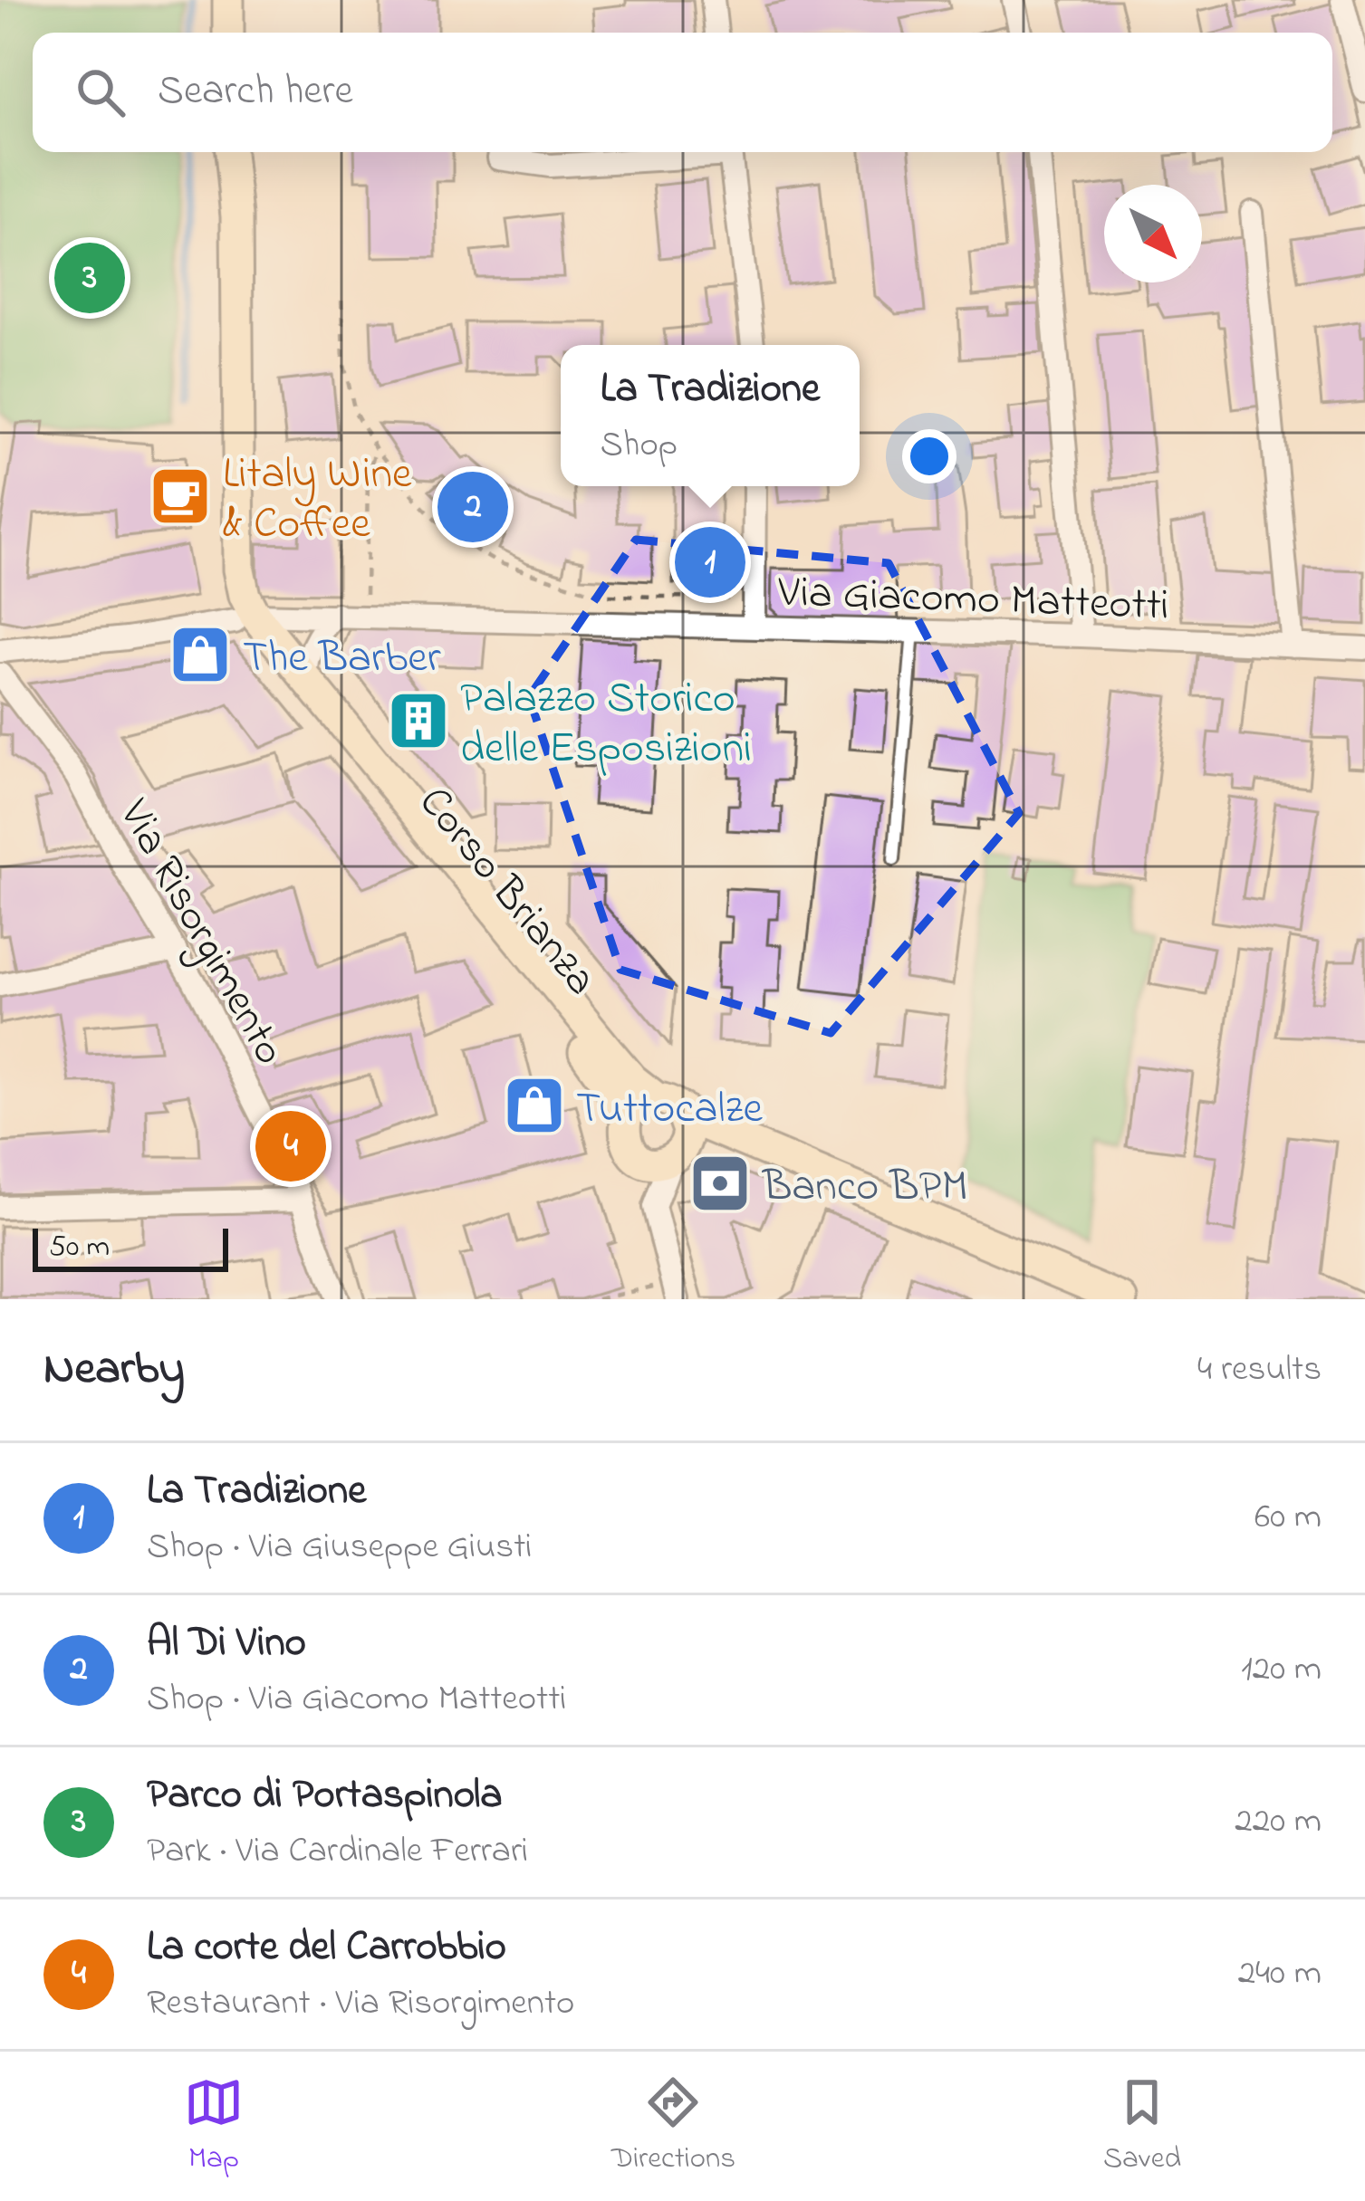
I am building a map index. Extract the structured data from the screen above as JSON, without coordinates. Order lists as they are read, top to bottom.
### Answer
{
  "streets": {
    "main road": ["Corso Brianza"],
    "street": ["Via Giacomo Matteotti", "Via Risorgimento"]
  },
  "crossings": [
    ["Via Giacomo Matteotti", "Corso Brianza"]
  ],
  "places": {
    "cafe": ["Litaly Wine & Coffee"],
    "shop": ["The Barber", "Tuttocalze"],
    "building": ["Palazzo Storico delle Esposizioni"],
    "bank": ["Banco BPM"]
  },
  "scale_bar": "50 m",
  "north": "bottom right",
  "page": {
    "search": "Search here",
    "pins": [
      "3",
      "2",
      "1",
      "4"
    ],
    "popup": ["La Tradizione", "Shop"],
    "scale": "50 m",
    "heading": ["Nearby", "4 results"],
    "list": [
      {
        "mark": "1",
        "name": "La Tradizione",
        "note": "Shop · Via Giuseppe Giusti",
        "value": "60 m"
      },
      {
        "mark": "2",
        "name": "Al Di Vino",
        "note": "Shop · Via Giacomo Matteotti",
        "value": "120 m"
      },
      {
        "mark": "3",
        "name": "Parco di Portaspinola",
        "note": "Park · Via Cardinale Ferrari",
        "value": "220 m"
      },
      {
        "mark": "4",
        "name": "La corte del Carrobbio",
        "note": "Restaurant · Via Risorgimento",
        "value": "240 m"
      }
    ],
    "nav": ["Map", "Directions", "Saved"]
  }
}
